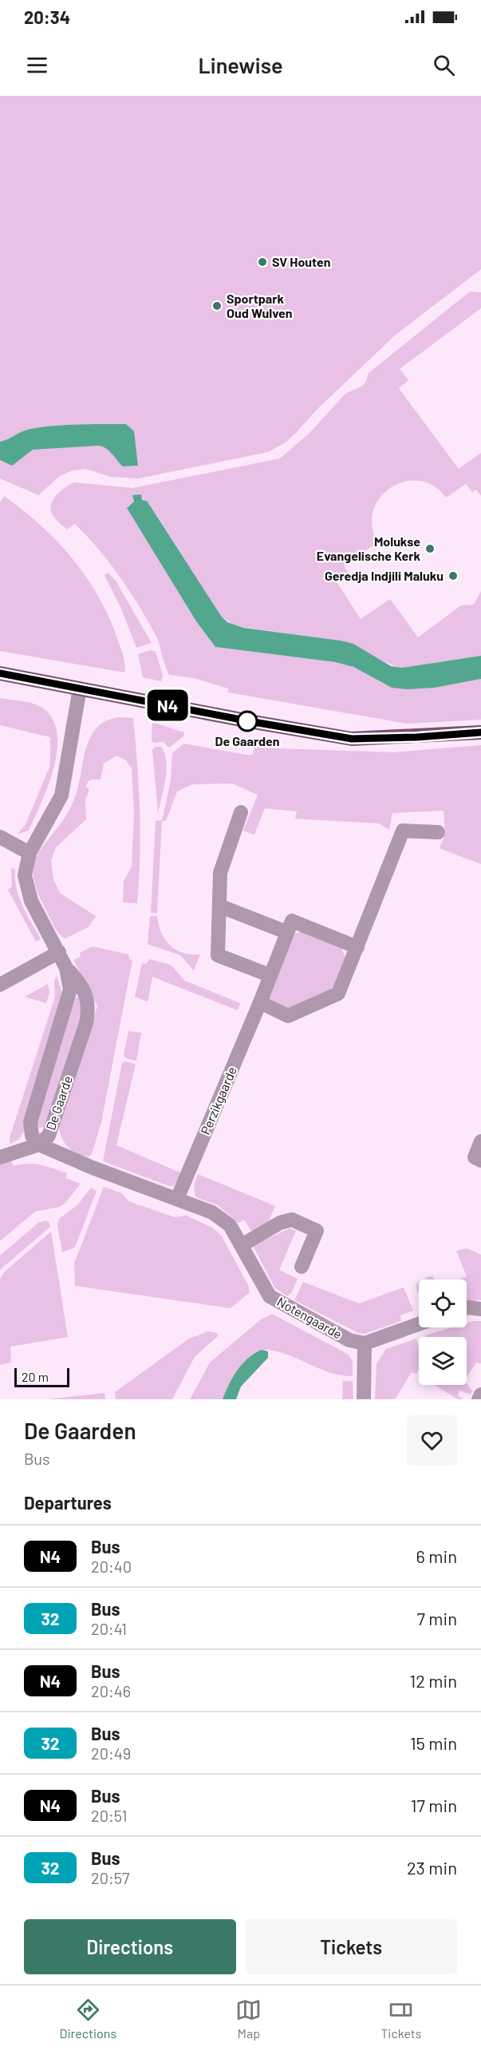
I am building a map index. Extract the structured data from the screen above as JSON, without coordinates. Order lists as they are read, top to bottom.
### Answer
{
  "streets": {
    "street": ["Perzikgaarde", "De Gaarde", "Notengaarde"]
  },
  "crossings": [
    ["Perzikgaarde", "Notengaarde"],
    ["De Gaarde", "Notengaarde"]
  ],
  "places": [
    "SV Houten",
    "Sportpark Oud Wulven",
    "Molukse Evangelische Kerk",
    "Geredja Indjili Maluku",
    "De Gaarden"
  ],
  "lines": ["bus line N4"],
  "scale_bar": "20 m",
  "page": {
    "status": "20:34",
    "header": "Linewise",
    "on_map": "N4",
    "scale": "20 m",
    "heading": [
      ["De Gaarden", "Bus"],
      "Departures"
    ],
    "list": [
      {
        "mark": "N4",
        "name": "Bus",
        "note": "20:40",
        "value": "6 min"
      },
      {
        "mark": "32",
        "name": "Bus",
        "note": "20:41",
        "value": "7 min"
      },
      {
        "mark": "N4",
        "name": "Bus",
        "note": "20:46",
        "value": "12 min"
      },
      {
        "mark": "32",
        "name": "Bus",
        "note": "20:49",
        "value": "15 min"
      },
      {
        "mark": "N4",
        "name": "Bus",
        "note": "20:51",
        "value": "17 min"
      },
      {
        "mark": "32",
        "name": "Bus",
        "note": "20:57",
        "value": "23 min"
      }
    ],
    "buttons": ["Directions", "Tickets"],
    "tabs": ["Directions", "Map", "Tickets"]
  }
}
